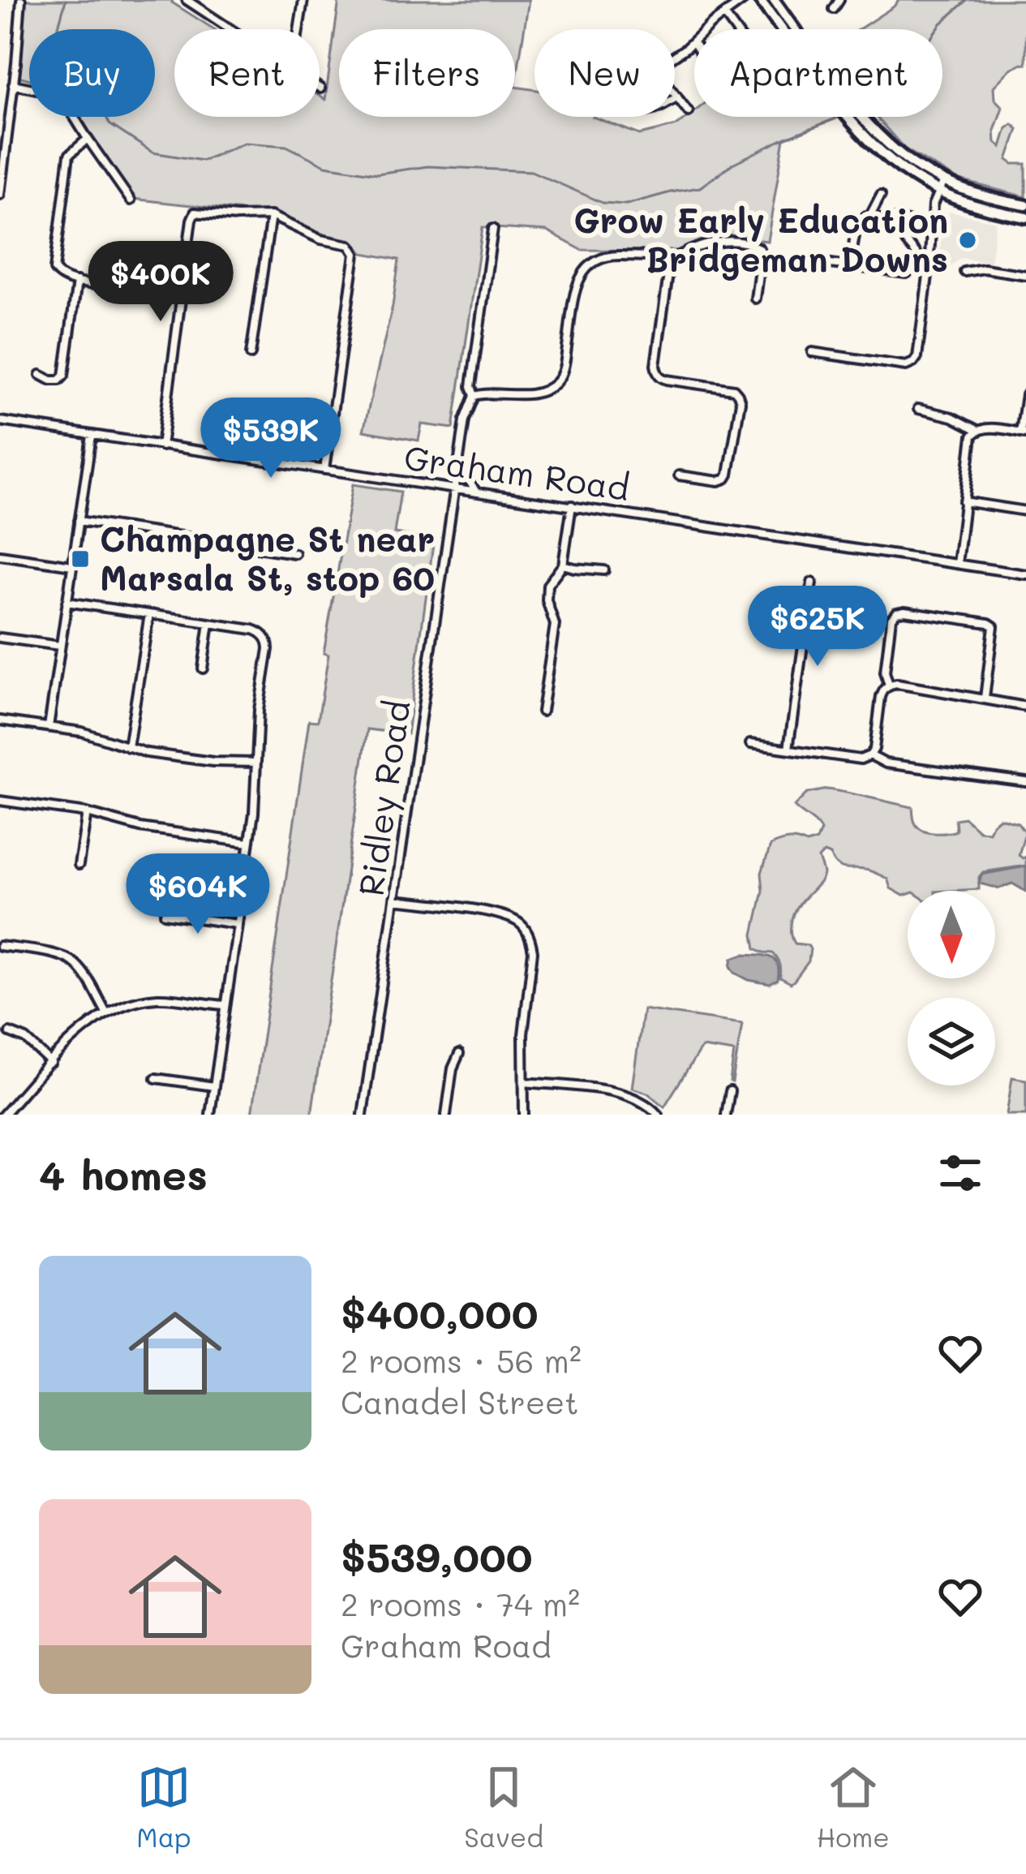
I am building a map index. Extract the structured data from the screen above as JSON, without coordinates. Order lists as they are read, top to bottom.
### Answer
{
  "streets": {
    "street": ["Graham Road", "Ridley Road"]
  },
  "crossings": [
    ["Graham Road", "Ridley Road"]
  ],
  "places": {
    "other": ["Grow Early Education Bridgeman Downs"],
    "transit": ["Champagne St near Marsala St, stop 60"]
  },
  "north": "bottom",
  "page": {
    "chip": [
      "Buy",
      "Rent",
      "Filters",
      "New",
      "Apartment"
    ],
    "price": [
      "$400K",
      "$539K",
      "$625K",
      "$604K"
    ],
    "heading": "4 homes",
    "list": [
      {
        "name": "$400,000",
        "note": "2 rooms · 56 m² · Canadel Street"
      },
      {
        "name": "$539,000",
        "note": "2 rooms · 74 m² · Graham Road"
      }
    ],
    "tabs": ["Map", "Saved", "Home"]
  }
}
